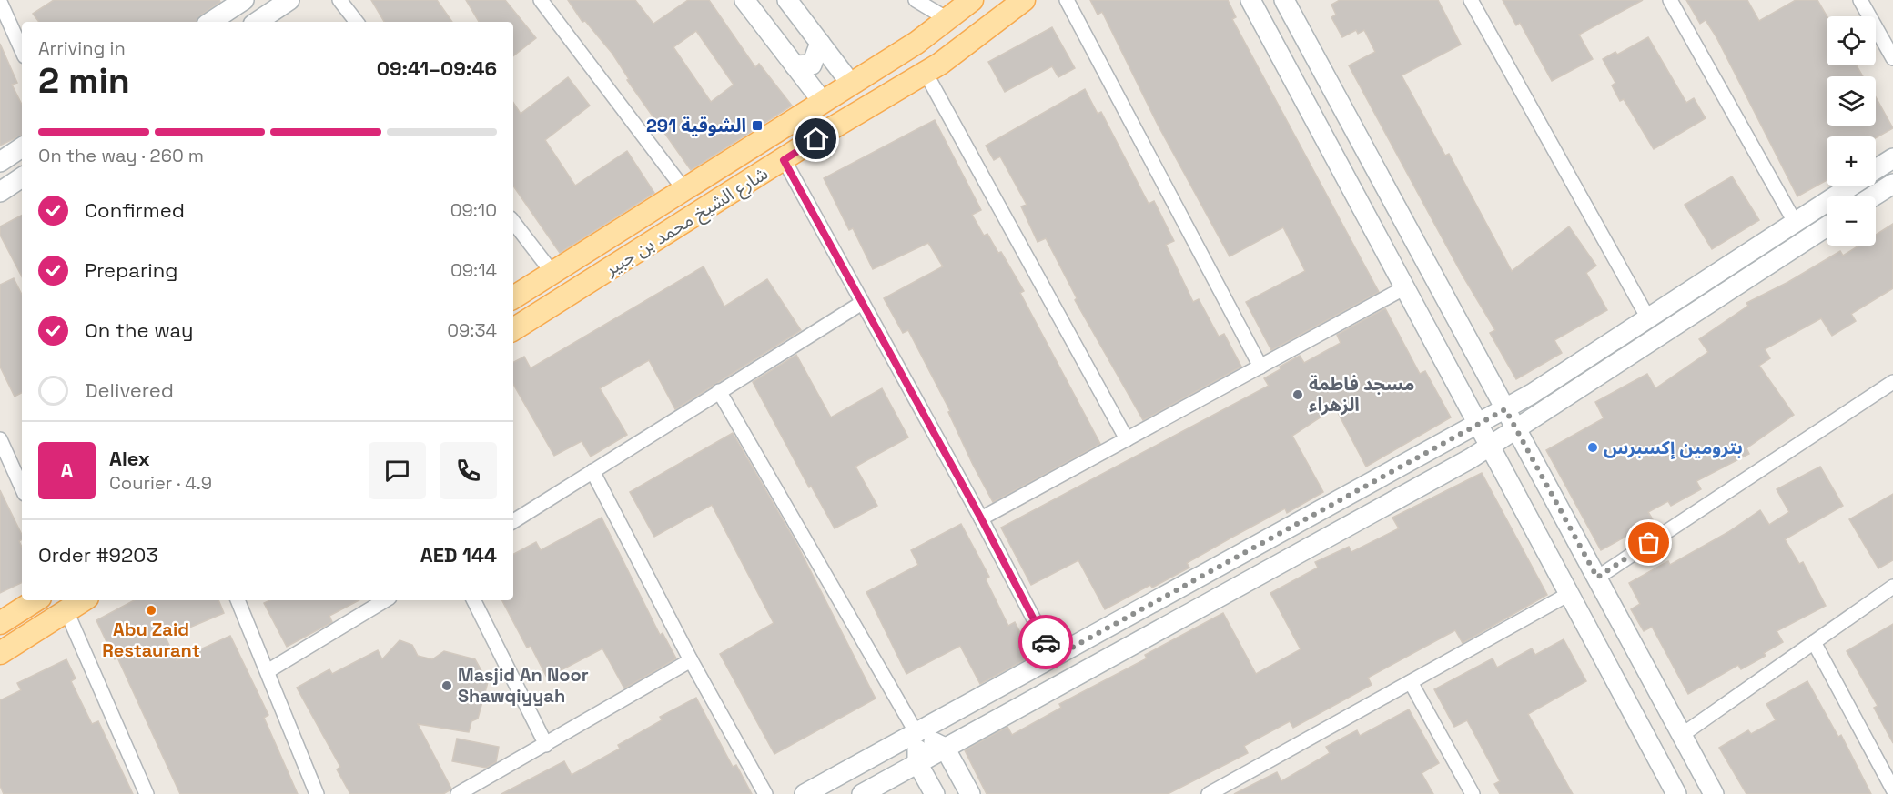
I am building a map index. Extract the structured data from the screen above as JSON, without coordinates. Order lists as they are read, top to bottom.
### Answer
{
  "streets": {
    "main road": ["شارع الشيخ محمد بن جبير"]
  },
  "places": {
    "transit": ["الشوقية 291"],
    "other": [
      "مسجد فاطمة الزهراء",
      "بترومين إكسبرس",
      "Abu Zaid Restaurant",
      "Masjid An Noor Shawqiyyah"
    ]
  },
  "page": {
    "map_buttons": ["+", "−"],
    "heading": ["2 min", "Arriving in", "09:41–09:46"],
    "panel": [
      "Alex",
      "Courier · 4.9",
      "Order #9203",
      "AED 144"
    ],
    "bar": "On the way · 260 m",
    "list": [
      ["Confirmed", "09:10"],
      ["Preparing", "09:14"],
      ["On the way", "09:34"],
      "Delivered"
    ],
    "round": "A"
  }
}
